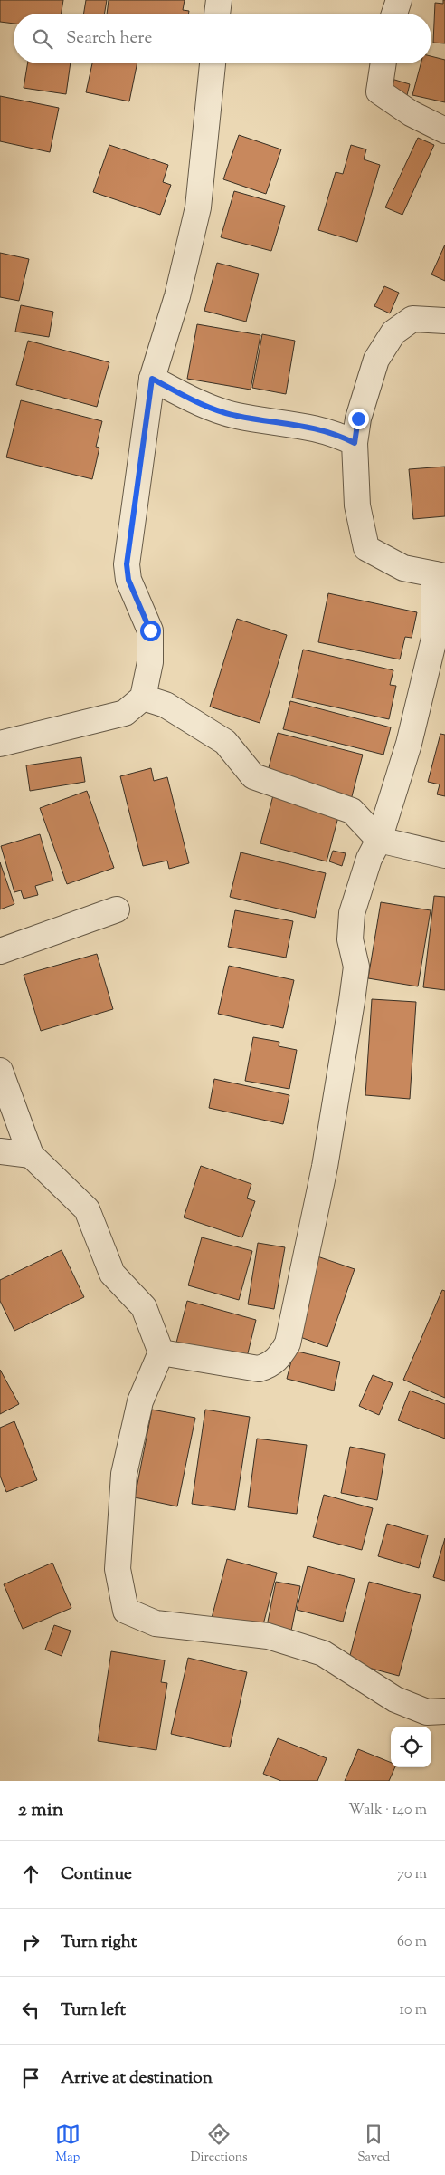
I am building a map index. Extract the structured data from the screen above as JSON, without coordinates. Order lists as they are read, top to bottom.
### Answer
{
  "page": {
    "search": "Search here",
    "heading": ["2 min", "Walk · 140 m"],
    "list": [
      ["Continue", "70 m"],
      ["Turn right", "60 m"],
      ["Turn left", "10 m"],
      "Arrive at destination"
    ],
    "nav": ["Map", "Directions", "Saved"]
  }
}
